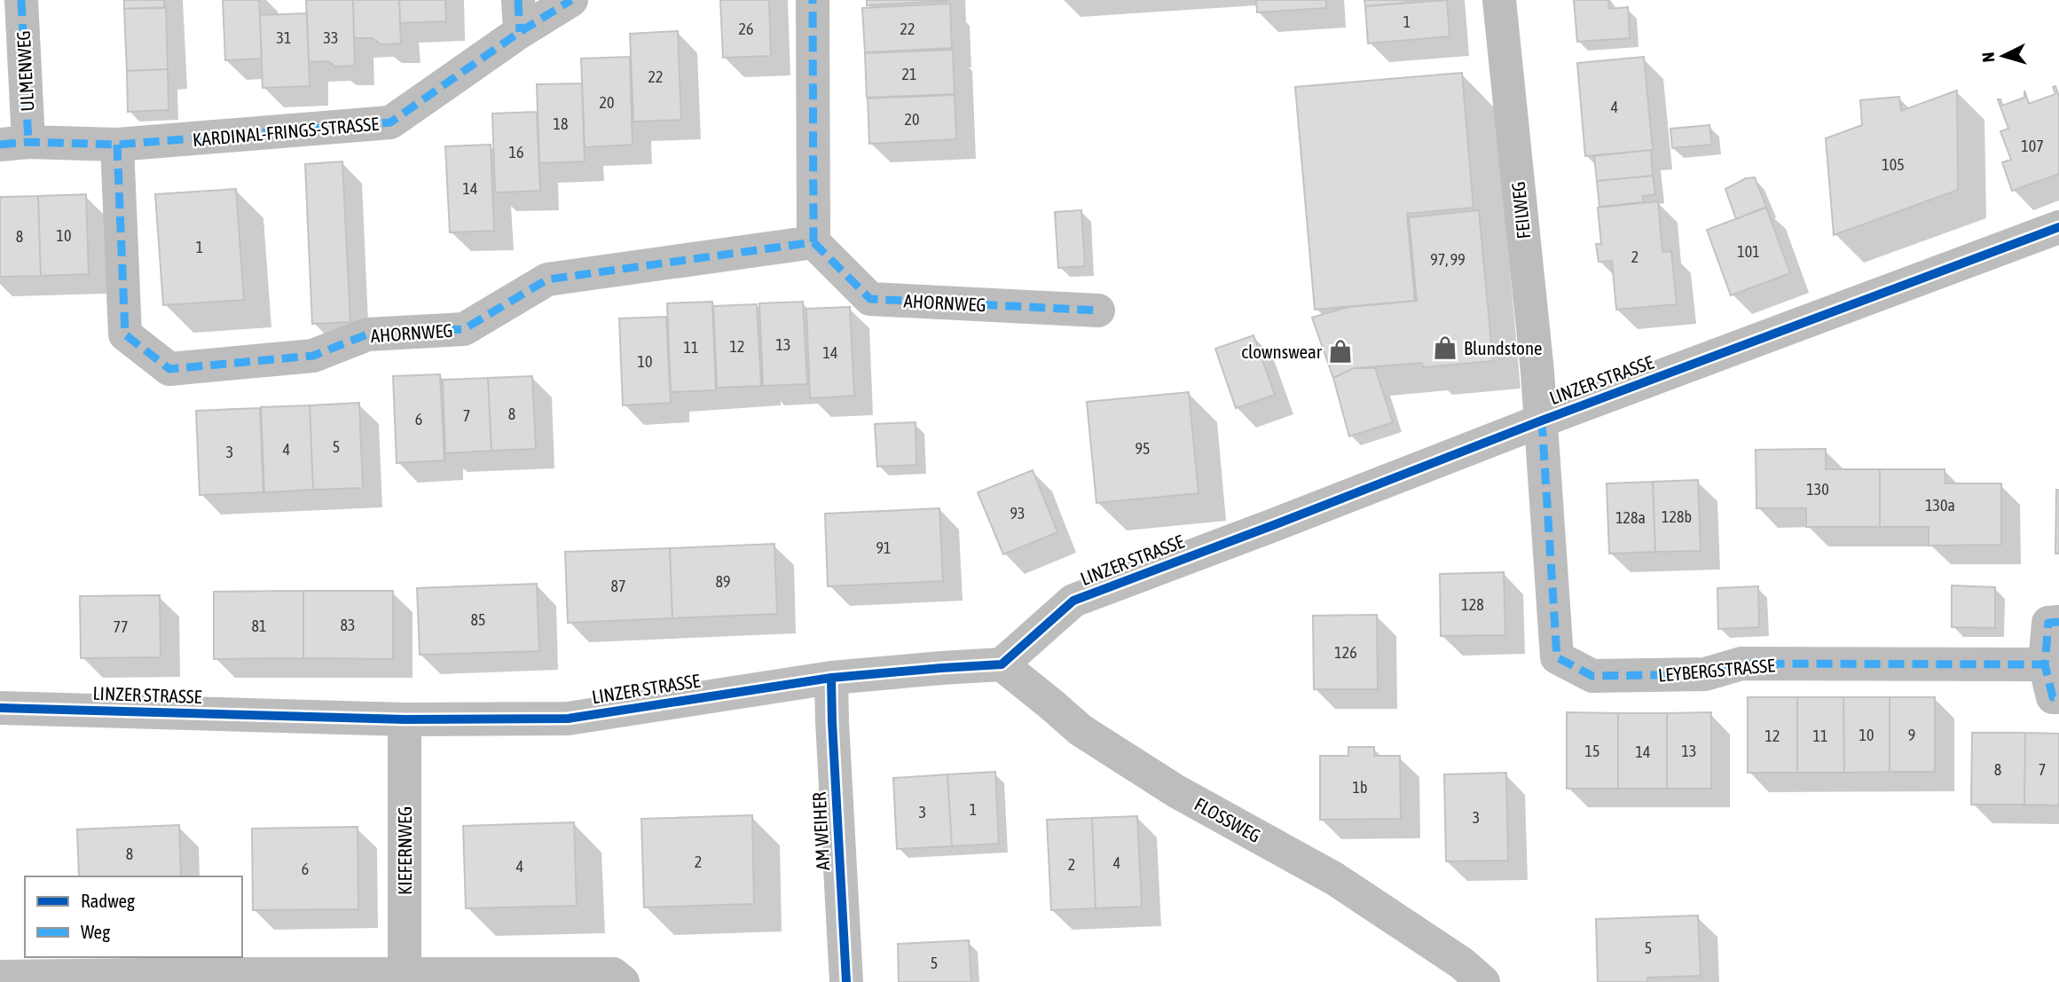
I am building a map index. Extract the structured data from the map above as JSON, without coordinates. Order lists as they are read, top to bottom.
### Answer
{
  "streets": {
    "street": [
      "ULMENWEG",
      "KARDINAL-FRINGS-STRASSE",
      "FEILWEG",
      "AHORNWEG",
      "LINZER STRASSE",
      "LEYBERGSTRASSE",
      "FLOSSWEG",
      "AM WEIHER",
      "KIEFERNWEG"
    ]
  },
  "crossings": [
    ["ULMENWEG", "KARDINAL-FRINGS-STRASSE"],
    ["KARDINAL-FRINGS-STRASSE", "AHORNWEG"],
    ["FEILWEG", "LINZER STRASSE"],
    ["FEILWEG", "LEYBERGSTRASSE"],
    ["LINZER STRASSE", "LEYBERGSTRASSE"],
    ["LINZER STRASSE", "FLOSSWEG"],
    ["LINZER STRASSE", "AM WEIHER"],
    ["LINZER STRASSE", "KIEFERNWEG"]
  ],
  "places": {
    "shop": ["Blundstone", "clownswear"]
  },
  "house_numbers": [
    "1",
    "26",
    "22",
    "31",
    "33",
    "21",
    "22",
    "20",
    "4",
    "20",
    "18",
    "107",
    "16",
    "105",
    "14",
    "10",
    "8",
    "1",
    "101",
    "2",
    "97, 99",
    "13",
    "12",
    "11",
    "14",
    "10",
    "8",
    "7",
    "6",
    "5",
    "95",
    "4",
    "3",
    "130",
    "130a",
    "93",
    "128b",
    "128a",
    "91",
    "89",
    "87",
    "128",
    "85",
    "83",
    "81",
    "77",
    "126",
    "10",
    "9",
    "12",
    "11",
    "15",
    "13",
    "14",
    "8",
    "7",
    "1b",
    "1",
    "3",
    "3",
    "8",
    "2",
    "4",
    "2",
    "4",
    "6",
    "5",
    "5"
  ],
  "legend": ["Radweg", "Weg"],
  "north": "left"
}
